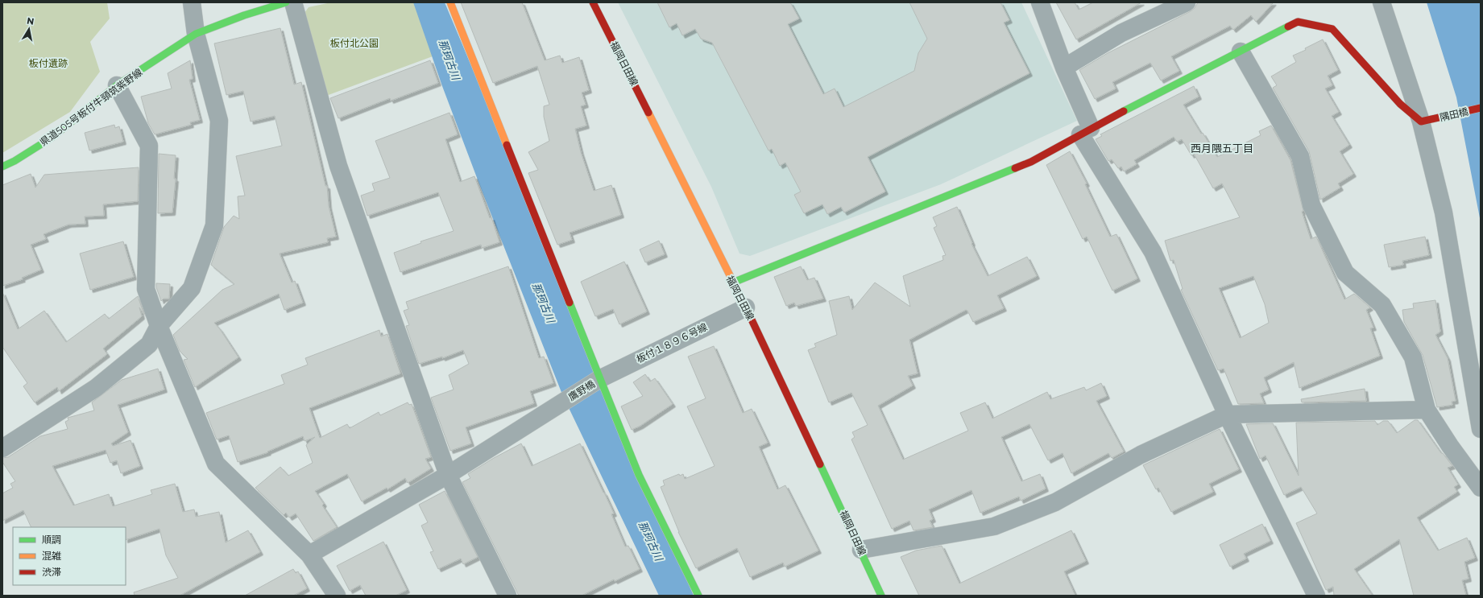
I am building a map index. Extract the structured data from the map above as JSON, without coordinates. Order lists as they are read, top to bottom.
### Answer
{
  "streets": {
    "street": [
      "福岡日田線",
      "県道505号板付牛頸筑紫野線",
      "隅田橋",
      "板付１８９６号線",
      "鷹野橋"
    ]
  },
  "crossings": [
    ["福岡日田線", "板付１８９６号線"],
    ["板付１８９６号線", "鷹野橋"]
  ],
  "districts": ["西月隈五丁目"],
  "water": ["那珂古川"],
  "parks": ["板付北公園", "板付遺跡"],
  "legend": ["順調", "混雑", "渋滞"],
  "north": "top"
}
